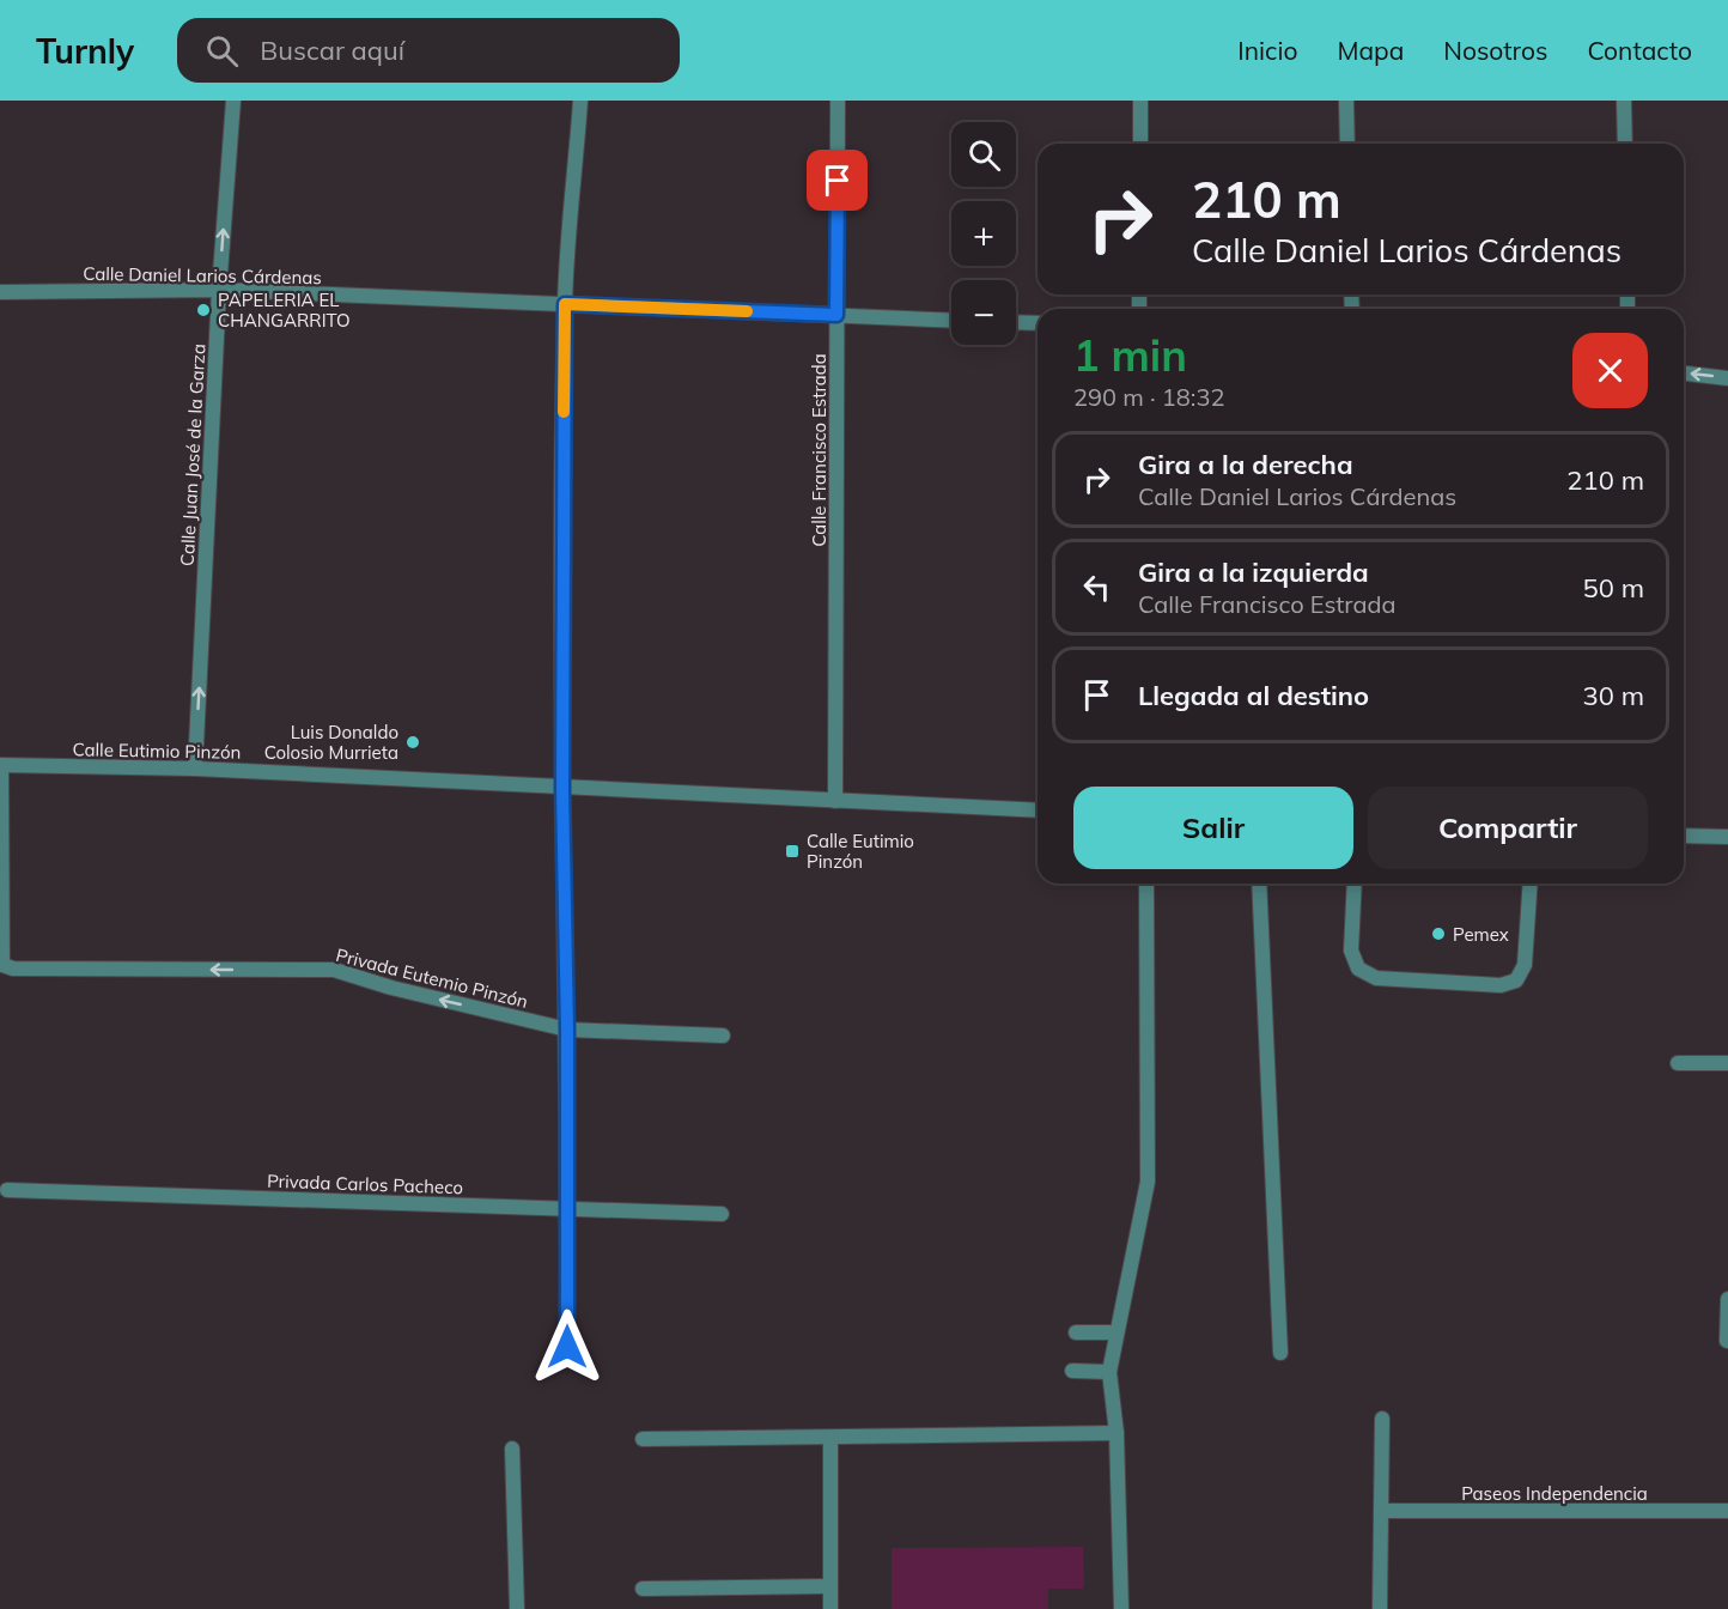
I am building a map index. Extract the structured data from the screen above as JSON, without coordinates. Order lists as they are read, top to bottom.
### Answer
{
  "streets": {
    "street": [
      "Calle Daniel Larios Cárdenas",
      "Calle Francisco Estrada",
      "Calle Juan José de la Garza",
      "Calle Eutimio Pinzón",
      "Privada Eutemio Pinzón",
      "Privada Carlos Pacheco",
      "Paseos Independencia"
    ]
  },
  "crossings": [
    ["Calle Daniel Larios Cárdenas", "Calle Francisco Estrada"],
    ["Calle Daniel Larios Cárdenas", "Calle Juan José de la Garza"],
    ["Calle Francisco Estrada", "Calle Eutimio Pinzón"],
    ["Calle Juan José de la Garza", "Calle Eutimio Pinzón"],
    ["Calle Eutimio Pinzón", "Privada Eutemio Pinzón"]
  ],
  "one_way": ["Calle Juan José de la Garza", "Privada Eutemio Pinzón"],
  "places": {
    "other": ["PAPELERIA EL CHANGARRITO", "Luis Donaldo Colosio Murrieta", "Pemex"],
    "transit": ["Calle Eutimio Pinzón"]
  },
  "page": {
    "header": "Turnly",
    "search": "Buscar aquí",
    "nav": [
      "Inicio",
      "Mapa",
      "Nosotros",
      "Contacto"
    ],
    "map_buttons": ["+", "−"],
    "turn": ["210 m", "Calle Daniel Larios Cárdenas"],
    "heading": ["1 min", "290 m · 18:32"],
    "list": [
      {
        "name": "Gira a la derecha",
        "note": "Calle Daniel Larios Cárdenas",
        "value": "210 m"
      },
      {
        "name": "Gira a la izquierda",
        "note": "Calle Francisco Estrada",
        "value": "50 m"
      },
      {
        "name": "Llegada al destino",
        "value": "30 m"
      }
    ],
    "buttons": ["Salir", "Compartir"]
  }
}
